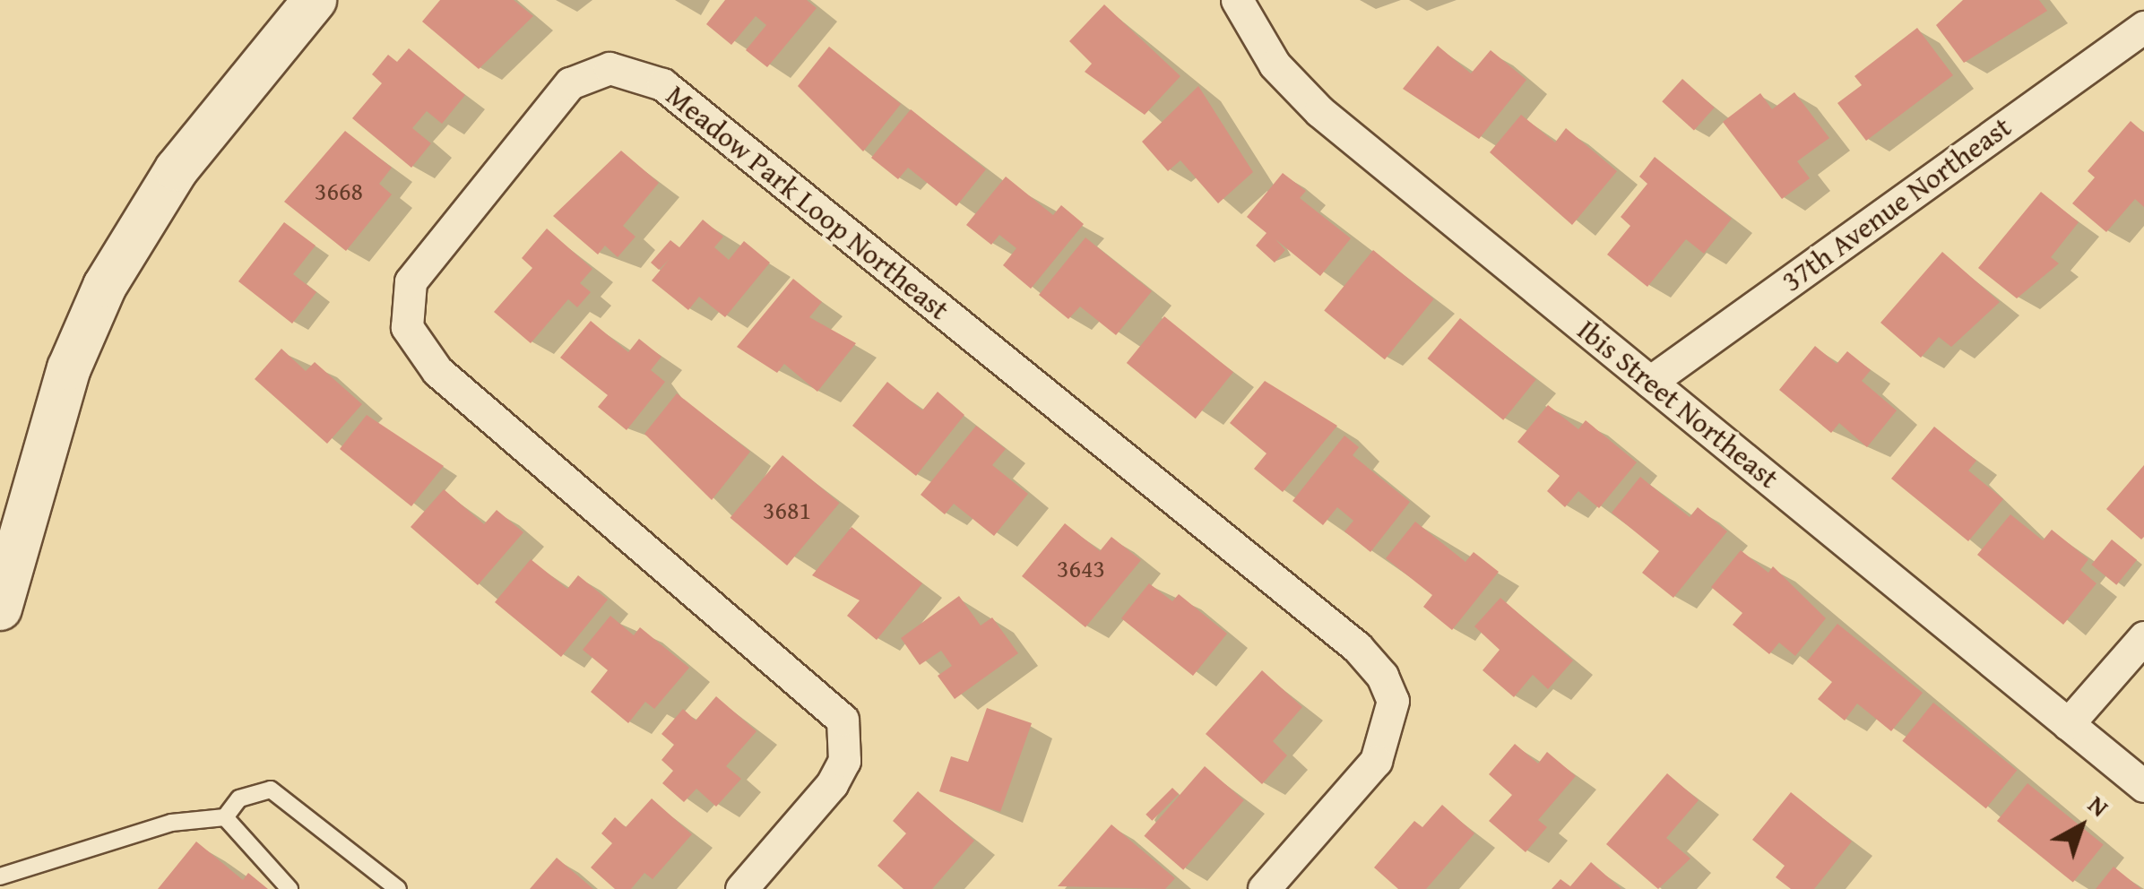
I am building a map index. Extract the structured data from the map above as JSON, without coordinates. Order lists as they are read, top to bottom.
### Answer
{
  "streets": {
    "street": ["Meadow Park Loop Northeast", "37th Avenue Northeast", "Ibis Street Northeast"]
  },
  "crossings": [
    ["37th Avenue Northeast", "Ibis Street Northeast"]
  ],
  "house_numbers": ["3668", "3681", "3643"],
  "north": "top right"
}
